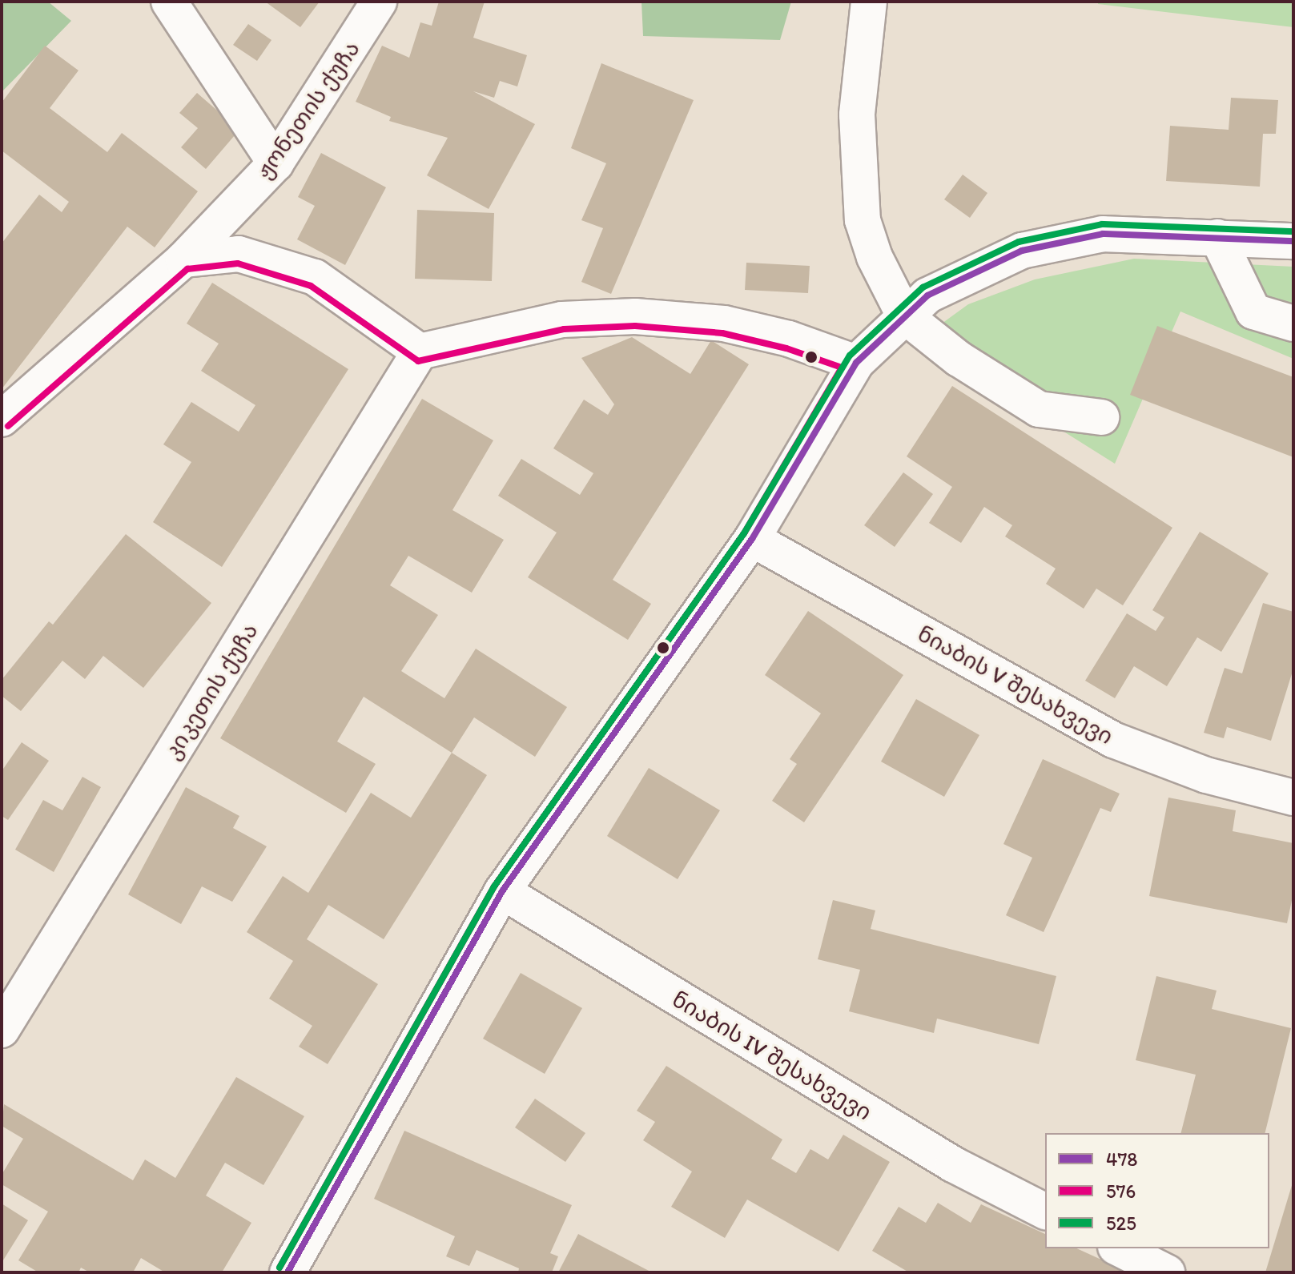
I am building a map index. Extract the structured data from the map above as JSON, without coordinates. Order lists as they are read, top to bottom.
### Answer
{
  "streets": {
    "street": [
      "ჟონეთის ქუჩა",
      "ნიაბის V შესახვევი",
      "კიკეთის ქუჩა",
      "ნიაბის IV შესახვევი"
    ]
  },
  "lines": ["transit line 525", "transit line 478", "transit line 576"],
  "legend": ["478", "576", "525"]
}
